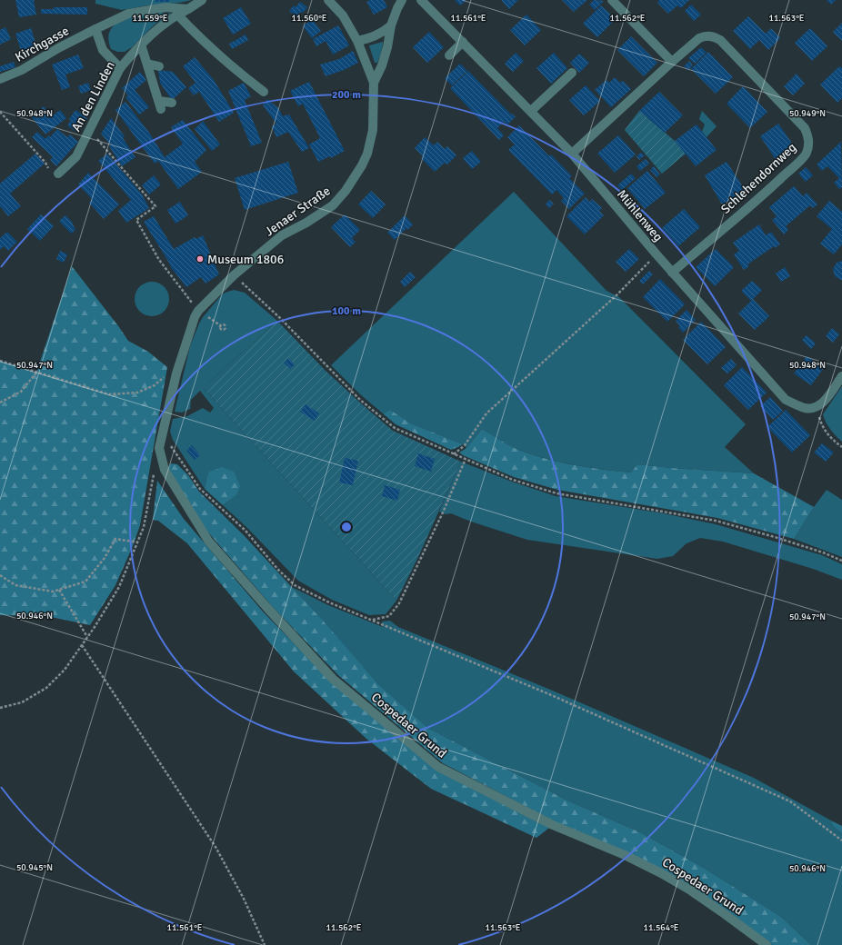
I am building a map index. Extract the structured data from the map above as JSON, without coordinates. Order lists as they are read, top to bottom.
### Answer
{
  "streets": {
    "street": [
      "Kirchgasse",
      "An den Linden",
      "Schlehendornweg",
      "Jenaer Straße",
      "Mühlenweg",
      "Cospedaer Grund"
    ]
  },
  "crossings": [
    ["Kirchgasse", "An den Linden"],
    ["Schlehendornweg", "Mühlenweg"],
    ["Jenaer Straße", "Cospedaer Grund"]
  ],
  "places": ["Museum 1806"],
  "coordinates": [
    "11.559°E",
    "11.560°E",
    "11.561°E",
    "11.562°E",
    "11.563°E",
    "50.948°N",
    "50.949°N",
    "50.947°N",
    "50.946°N",
    "50.945°N",
    "11.564°E"
  ],
  "rings": ["200 m", "100 m"]
}
